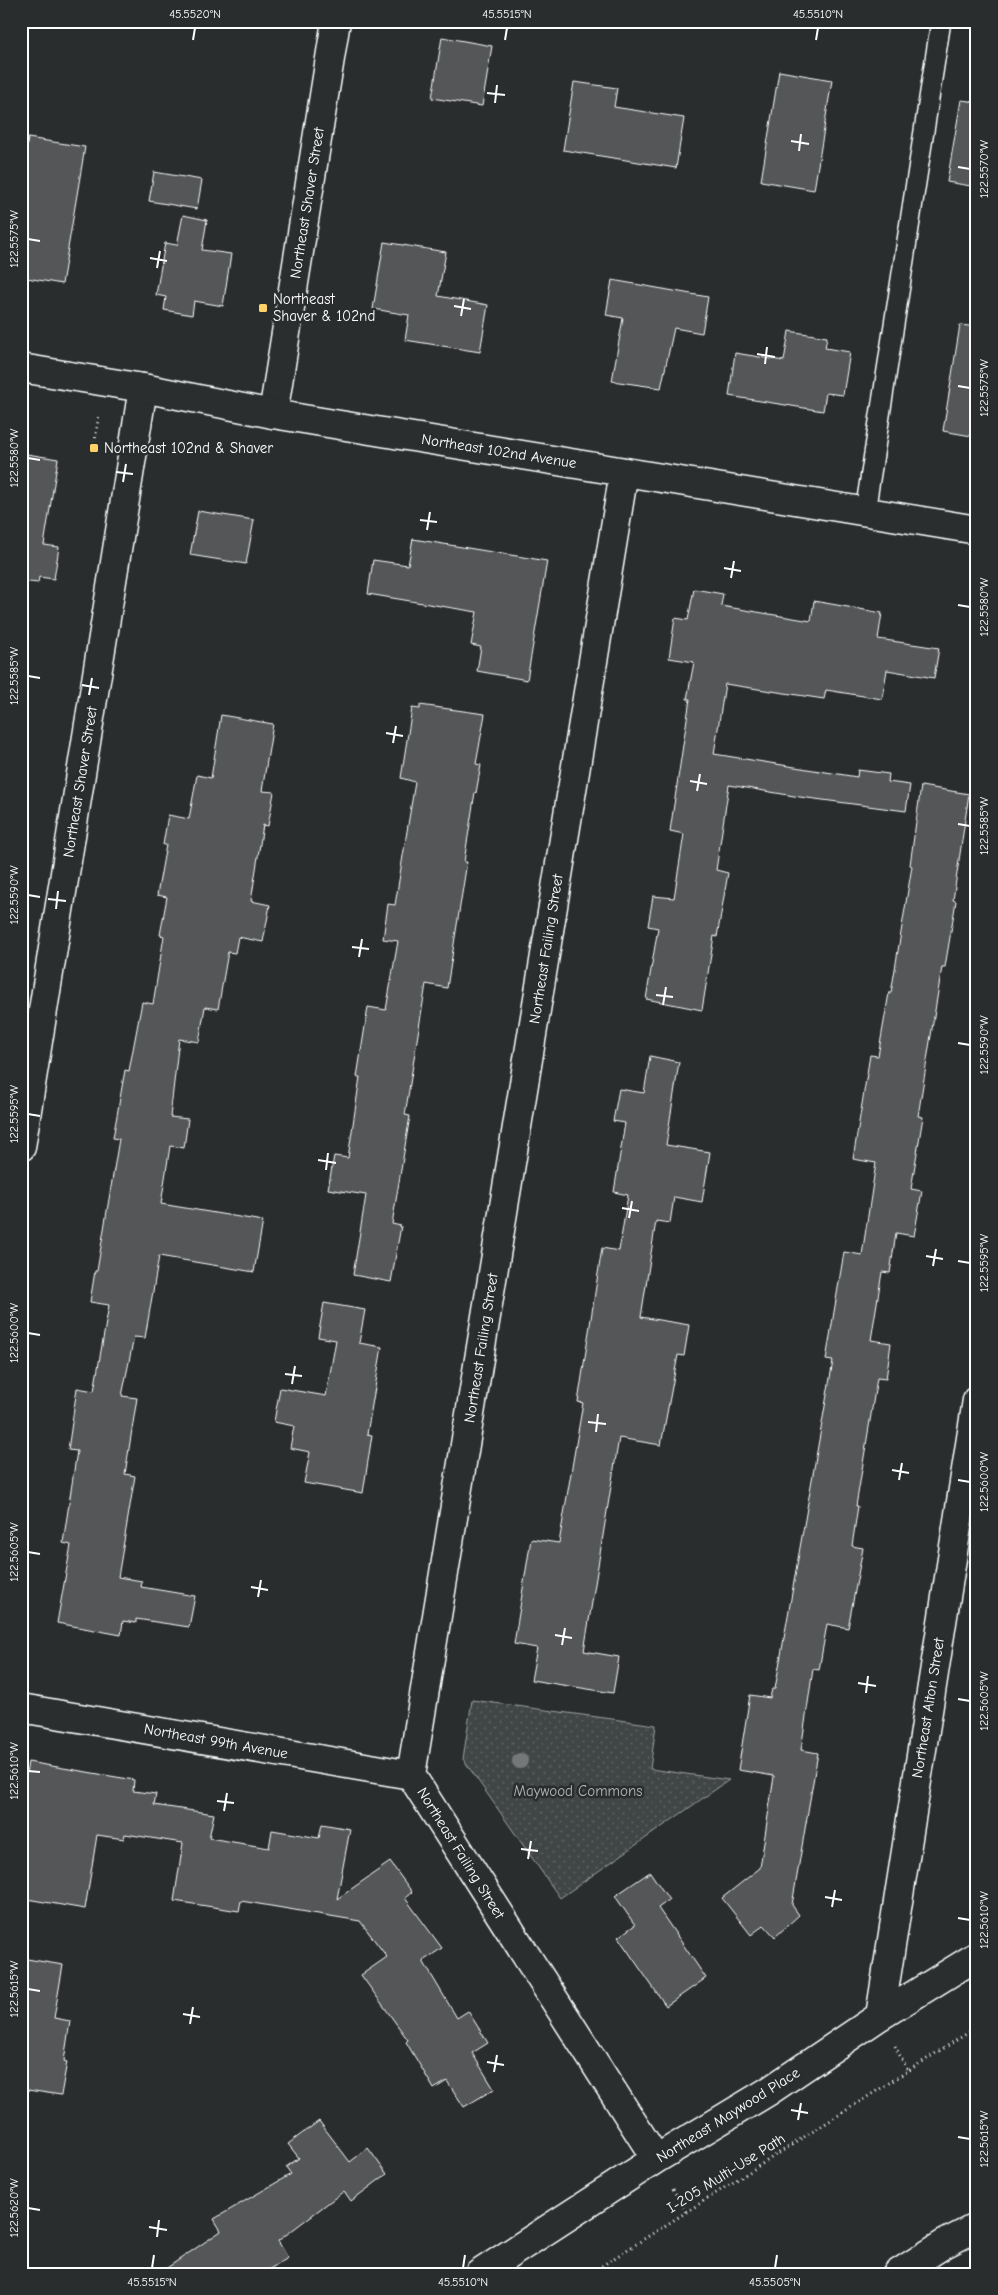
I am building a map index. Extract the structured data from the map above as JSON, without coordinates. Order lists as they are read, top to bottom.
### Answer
{
  "streets": {
    "main road": [
      "Northeast Shaver Street",
      "Northeast 102nd Avenue",
      "Northeast Failing Street",
      "Northeast Alton Street",
      "Northeast 99th Avenue",
      "Northeast Maywood Place"
    ],
    "path": ["I-205 Multi-Use Path"]
  },
  "crossings": [
    ["Northeast Shaver Street", "Northeast 102nd Avenue"],
    ["Northeast 102nd Avenue", "Northeast Failing Street"],
    ["Northeast Failing Street", "Northeast 99th Avenue"],
    ["Northeast Failing Street", "Northeast Maywood Place"],
    ["Northeast Alton Street", "Northeast Maywood Place"]
  ],
  "parks": ["Maywood Commons"],
  "places": {
    "transit": ["Northeast Shaver & 102nd", "Northeast 102nd & Shaver"]
  },
  "coordinates": [
    "45.5520°N",
    "45.5515°N",
    "45.5510°N",
    "122.5570°W",
    "122.5575°W",
    "122.5580°W",
    "122.5585°W",
    "122.5590°W",
    "122.5595°W",
    "122.5600°W",
    "122.5605°W",
    "122.5610°W",
    "122.5615°W",
    "122.5620°W",
    "45.5505°N"
  ]
}
